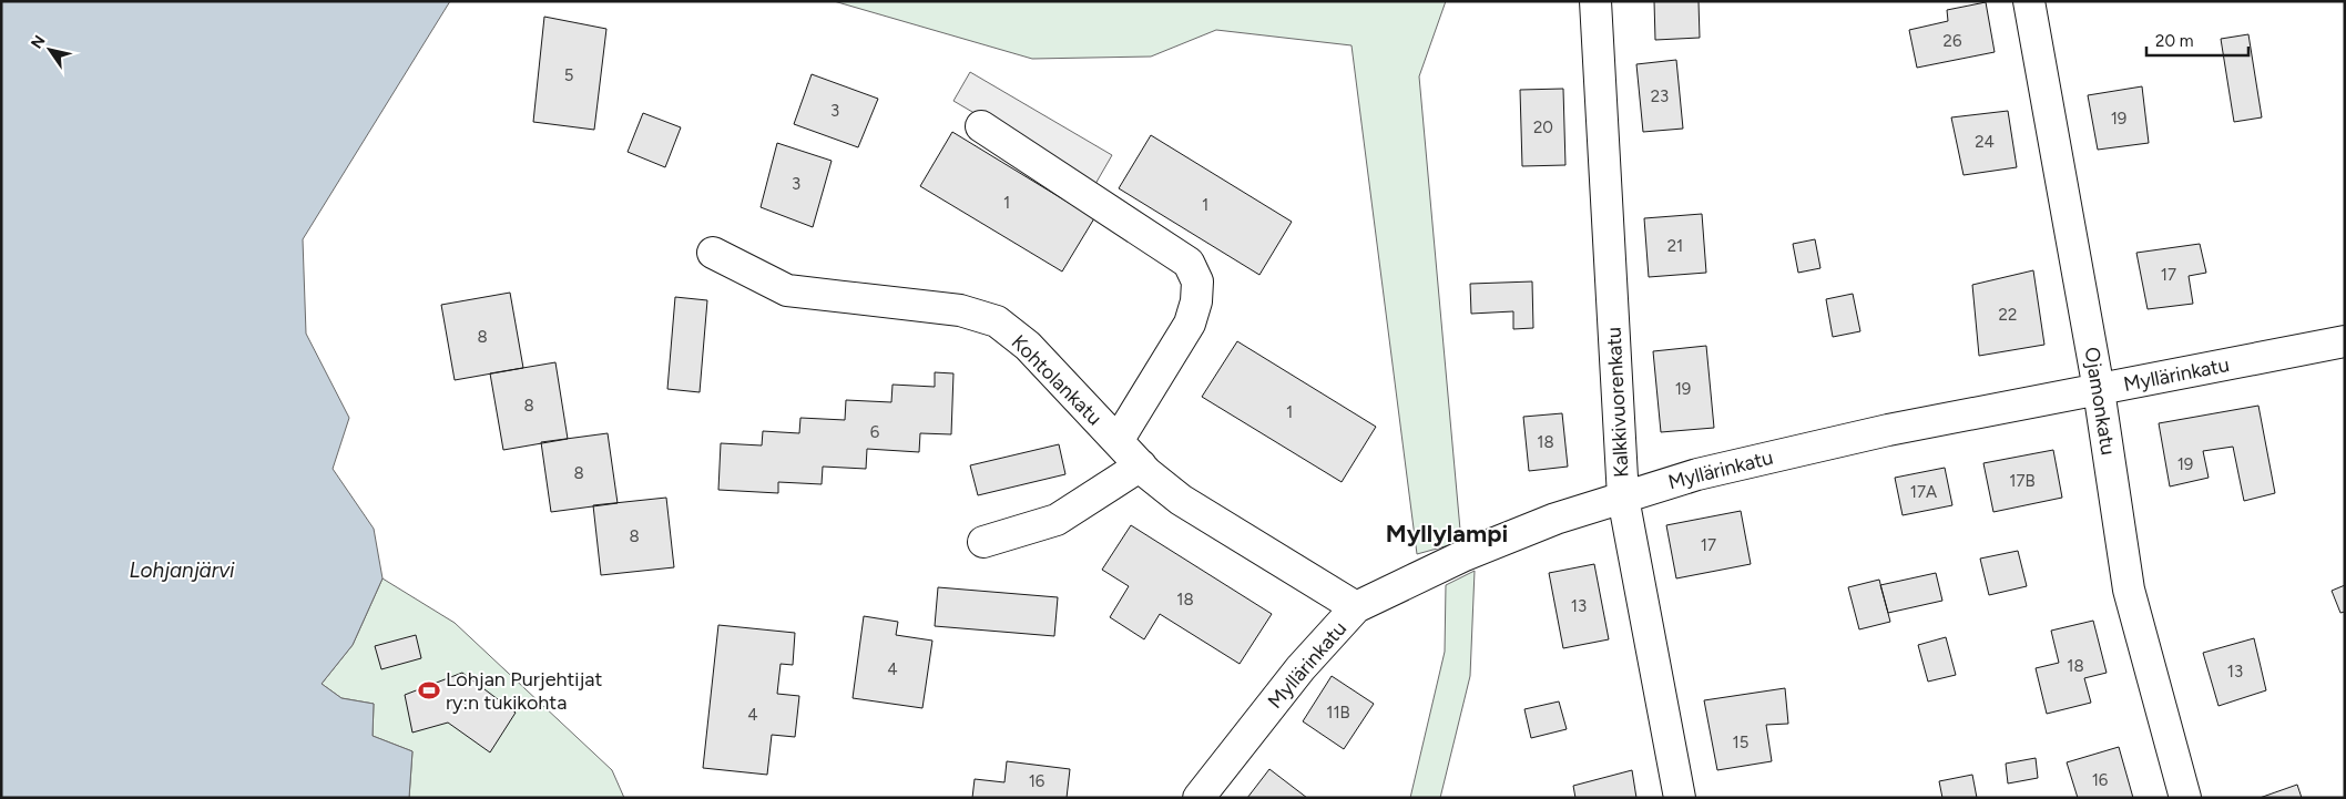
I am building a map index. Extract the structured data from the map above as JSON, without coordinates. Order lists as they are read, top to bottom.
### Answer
{
  "streets": {
    "street": [
      "Myllärinkatu",
      "Kohtolankatu",
      "Ojamonkatu",
      "Kalkkivuorenkatu"
    ]
  },
  "crossings": [
    ["Myllärinkatu", "Kohtolankatu"],
    ["Myllärinkatu", "Ojamonkatu"],
    ["Myllärinkatu", "Kalkkivuorenkatu"]
  ],
  "districts": ["Myllylampi"],
  "water": ["Lohjanjärvi"],
  "places": {
    "sports": ["Lohjan Purjehtijat ry:n tukikohta"]
  },
  "house_numbers": [
    "26",
    "5",
    "23",
    "3",
    "19",
    "20",
    "24",
    "3",
    "1",
    "1",
    "21",
    "17",
    "22",
    "8",
    "19",
    "8",
    "1",
    "6",
    "18",
    "19",
    "8",
    "17B",
    "17A",
    "8",
    "17",
    "18",
    "13",
    "18",
    "4",
    "13",
    "11B",
    "4",
    "15",
    "16",
    "16"
  ],
  "scale_bar": "20 m",
  "north": "top left"
}
